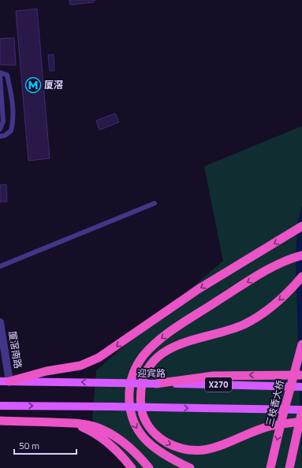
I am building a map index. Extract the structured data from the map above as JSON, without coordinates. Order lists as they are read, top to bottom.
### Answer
{
  "streets": {
    "highway": ["三枝香大桥"],
    "main road": ["迎宾路", "X270"],
    "street": ["厦滘南路"]
  },
  "crossings": [
    ["厦滘南路", "迎宾路"]
  ],
  "places": {
    "metro station": ["厦滘"]
  },
  "scale_bar": "50 m"
}
